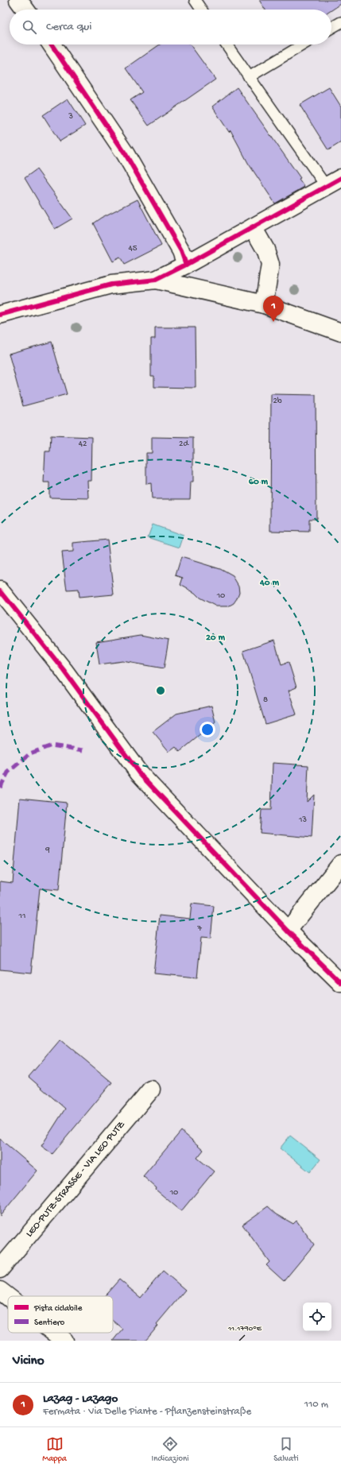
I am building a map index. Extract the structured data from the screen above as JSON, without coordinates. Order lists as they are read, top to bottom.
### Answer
{
  "streets": {
    "street": ["LEO-PUTZ-STRASSE - VIA LEO PUTZ"]
  },
  "house_numbers": [
    "3",
    "45",
    "2b",
    "42",
    "2d",
    "10",
    "8",
    "13",
    "9",
    "11",
    "7",
    "10"
  ],
  "legend": ["Pista ciclabile", "Sentiero"],
  "page": {
    "search": "Cerca qui",
    "pins": "1",
    "heading": "Vicino",
    "list": [
      {
        "mark": "1",
        "name": "Lazag - Lazago",
        "note": "Fermata · Via Delle Piante - Pflanzensteinstraße",
        "value": "110 m"
      }
    ],
    "nav": ["Mappa", "Indicazioni", "Salvati"]
  },
  "coordinates": ["11.1790°E"],
  "rings": ["60 m", "40 m", "20 m"]
}
